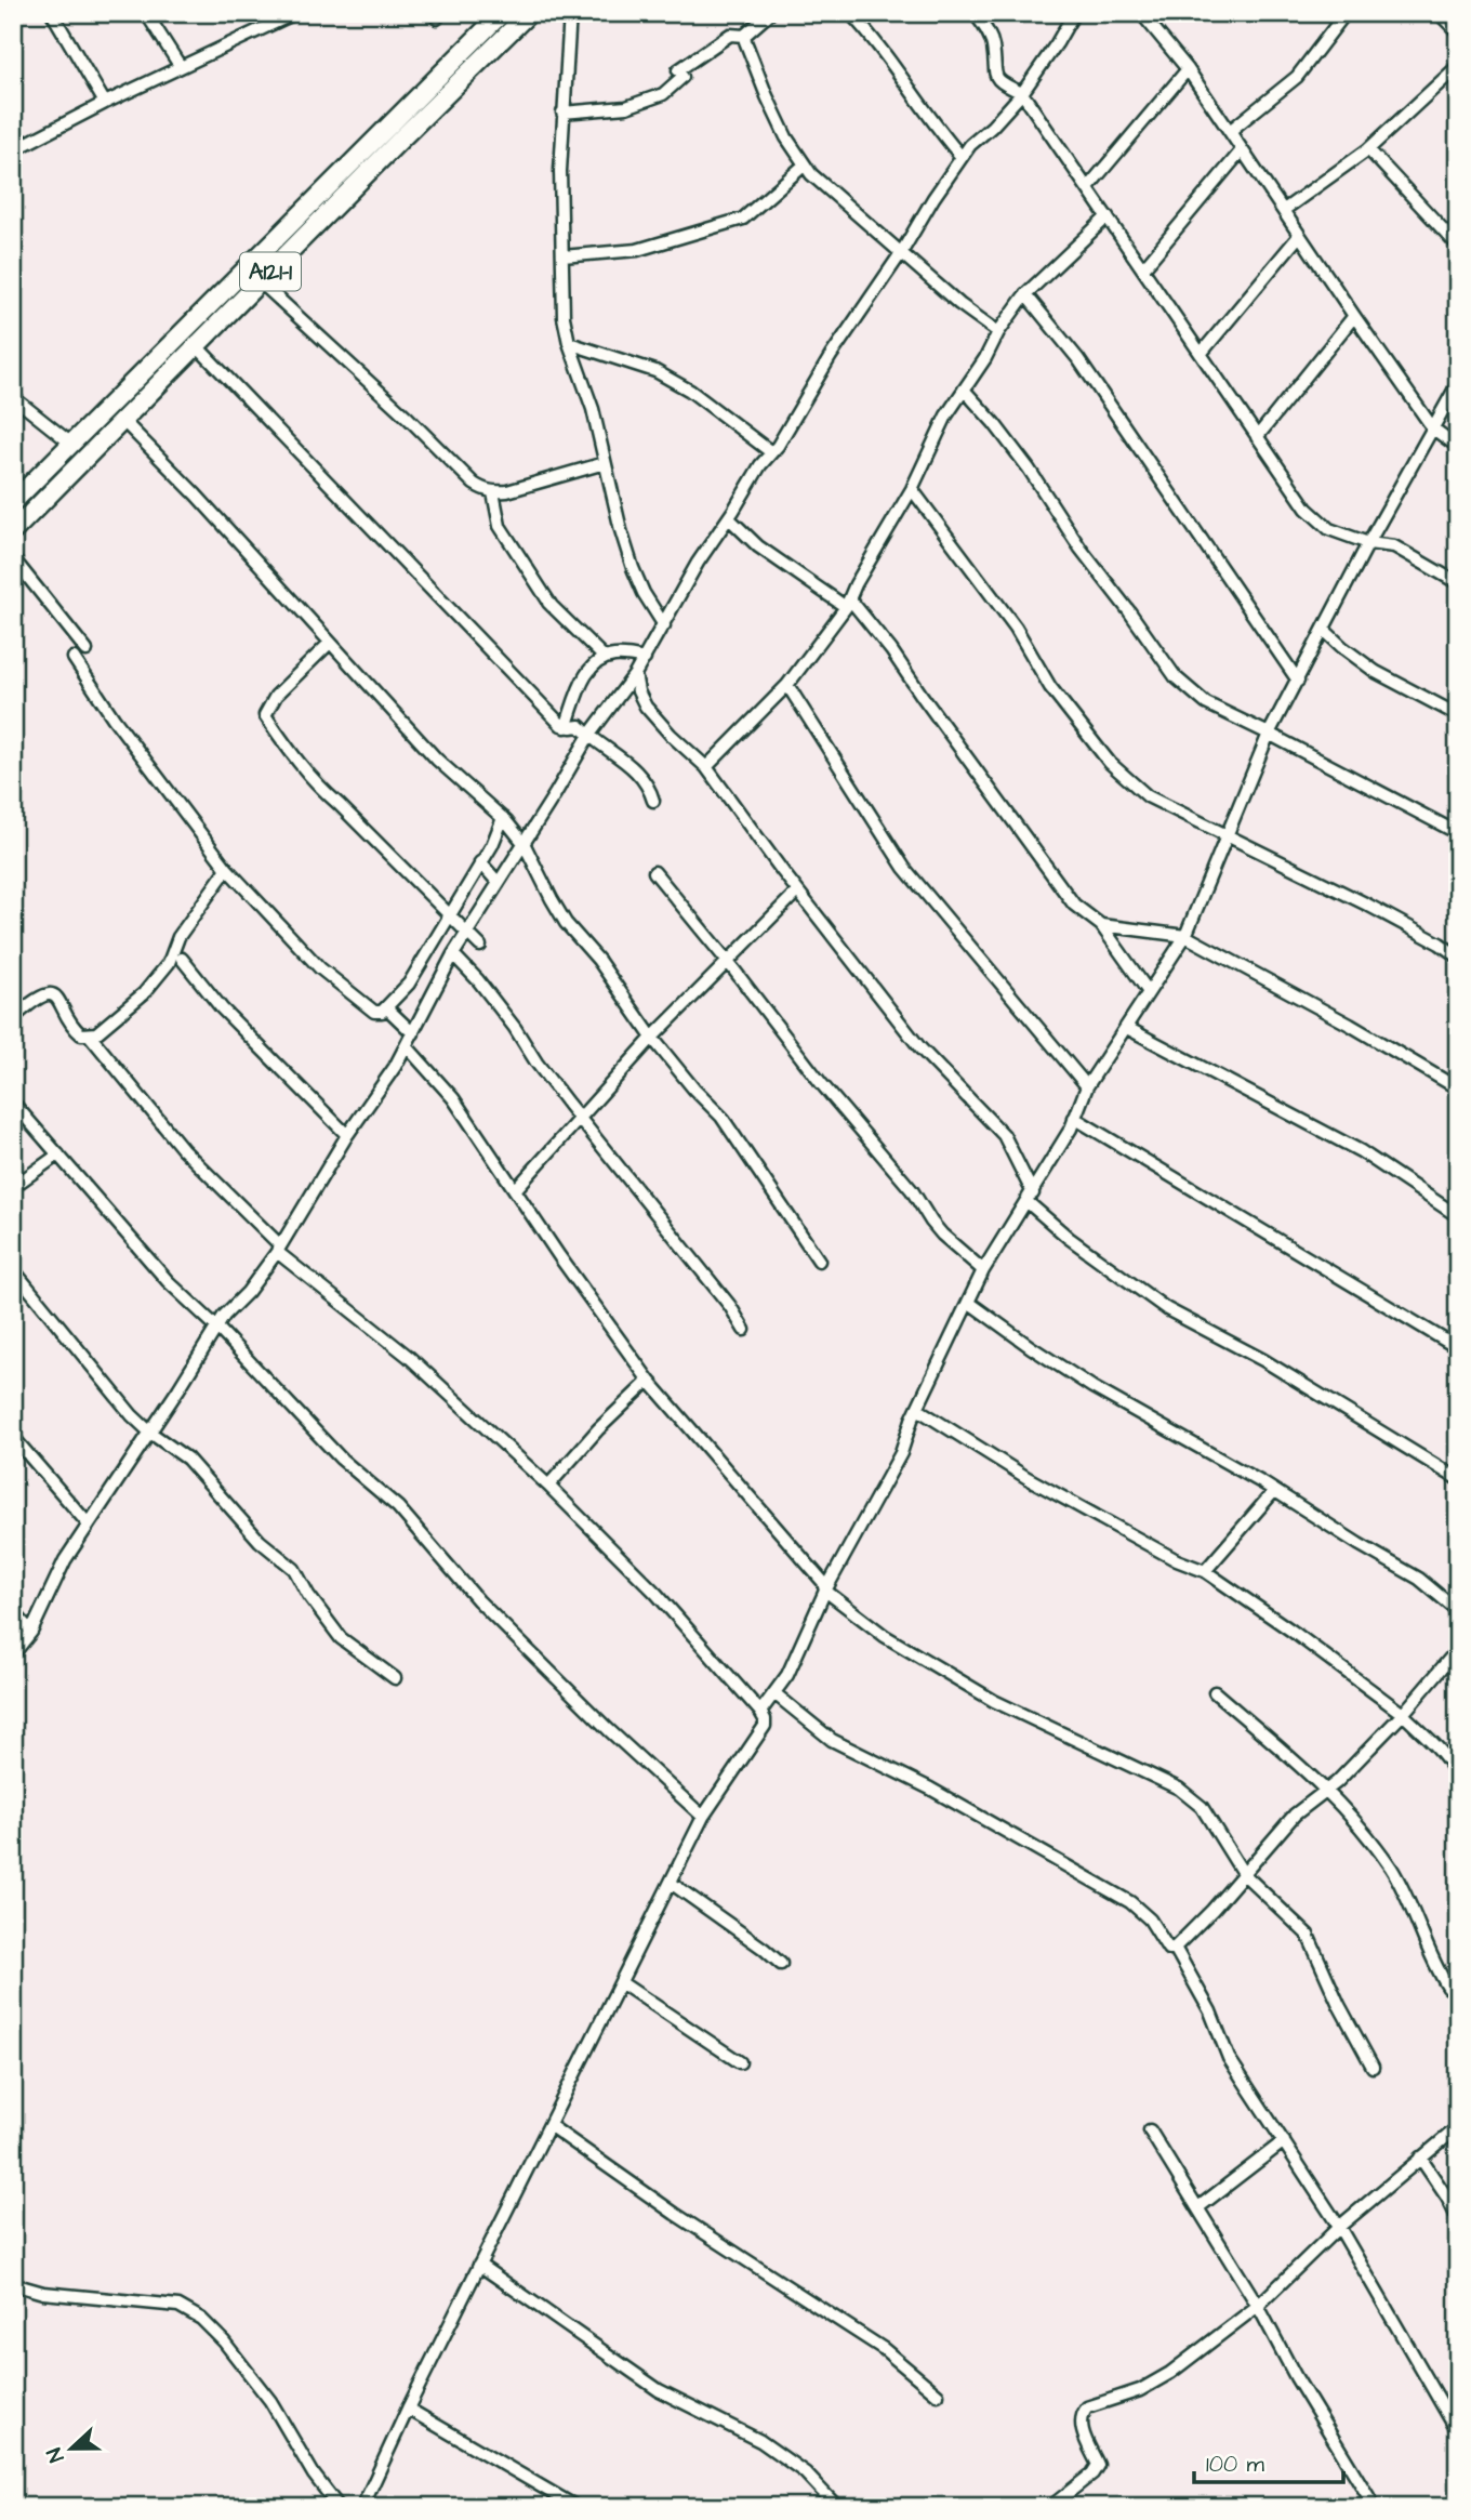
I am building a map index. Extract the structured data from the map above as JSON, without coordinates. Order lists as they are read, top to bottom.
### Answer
{
  "streets": {
    "highway": ["A121-1"]
  },
  "scale_bar": "100 m",
  "north": "left"
}
